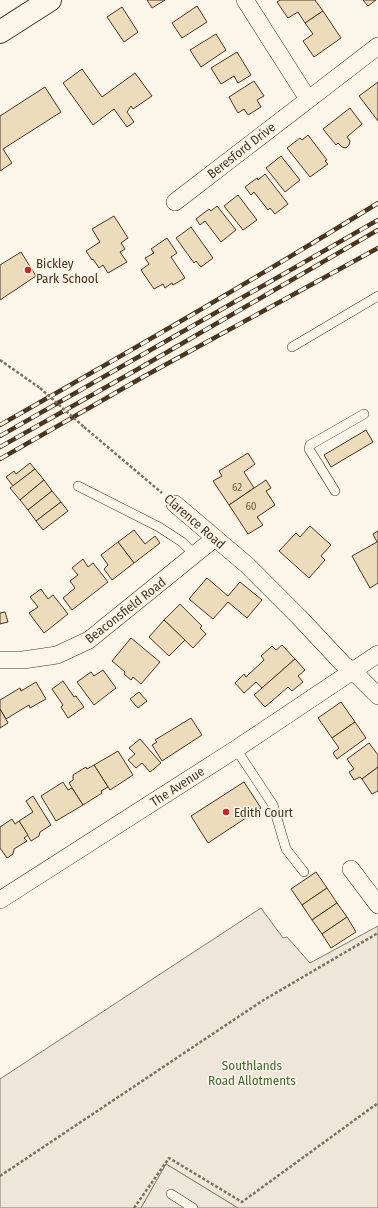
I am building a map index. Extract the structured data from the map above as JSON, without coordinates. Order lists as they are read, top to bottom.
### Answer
{
  "streets": {
    "street": [
      "Beresford Drive",
      "Clarence Road",
      "Beaconsfield Road",
      "The Avenue"
    ]
  },
  "crossings": [
    ["Clarence Road", "Beaconsfield Road"],
    ["Clarence Road", "The Avenue"]
  ],
  "parks": ["Southlands Road Allotments"],
  "places": ["Bickley Park School", "Edith Court"],
  "house_numbers": ["62", "60"]
}
